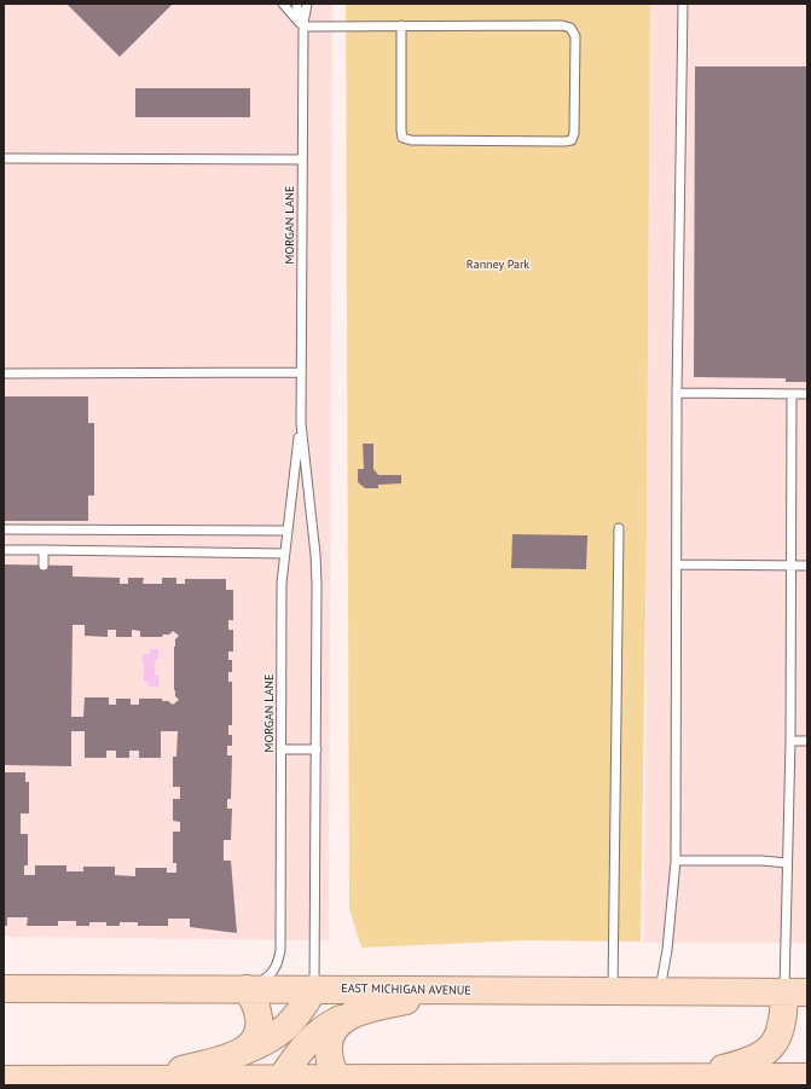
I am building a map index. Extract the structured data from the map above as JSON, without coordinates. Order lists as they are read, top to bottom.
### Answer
{
  "streets": {
    "main road": ["EAST MICHIGAN AVENUE"],
    "lane": ["MORGAN LANE"]
  },
  "crossings": [
    ["MORGAN LANE", "EAST MICHIGAN AVENUE"]
  ],
  "parks": ["Ranney Park"]
}
